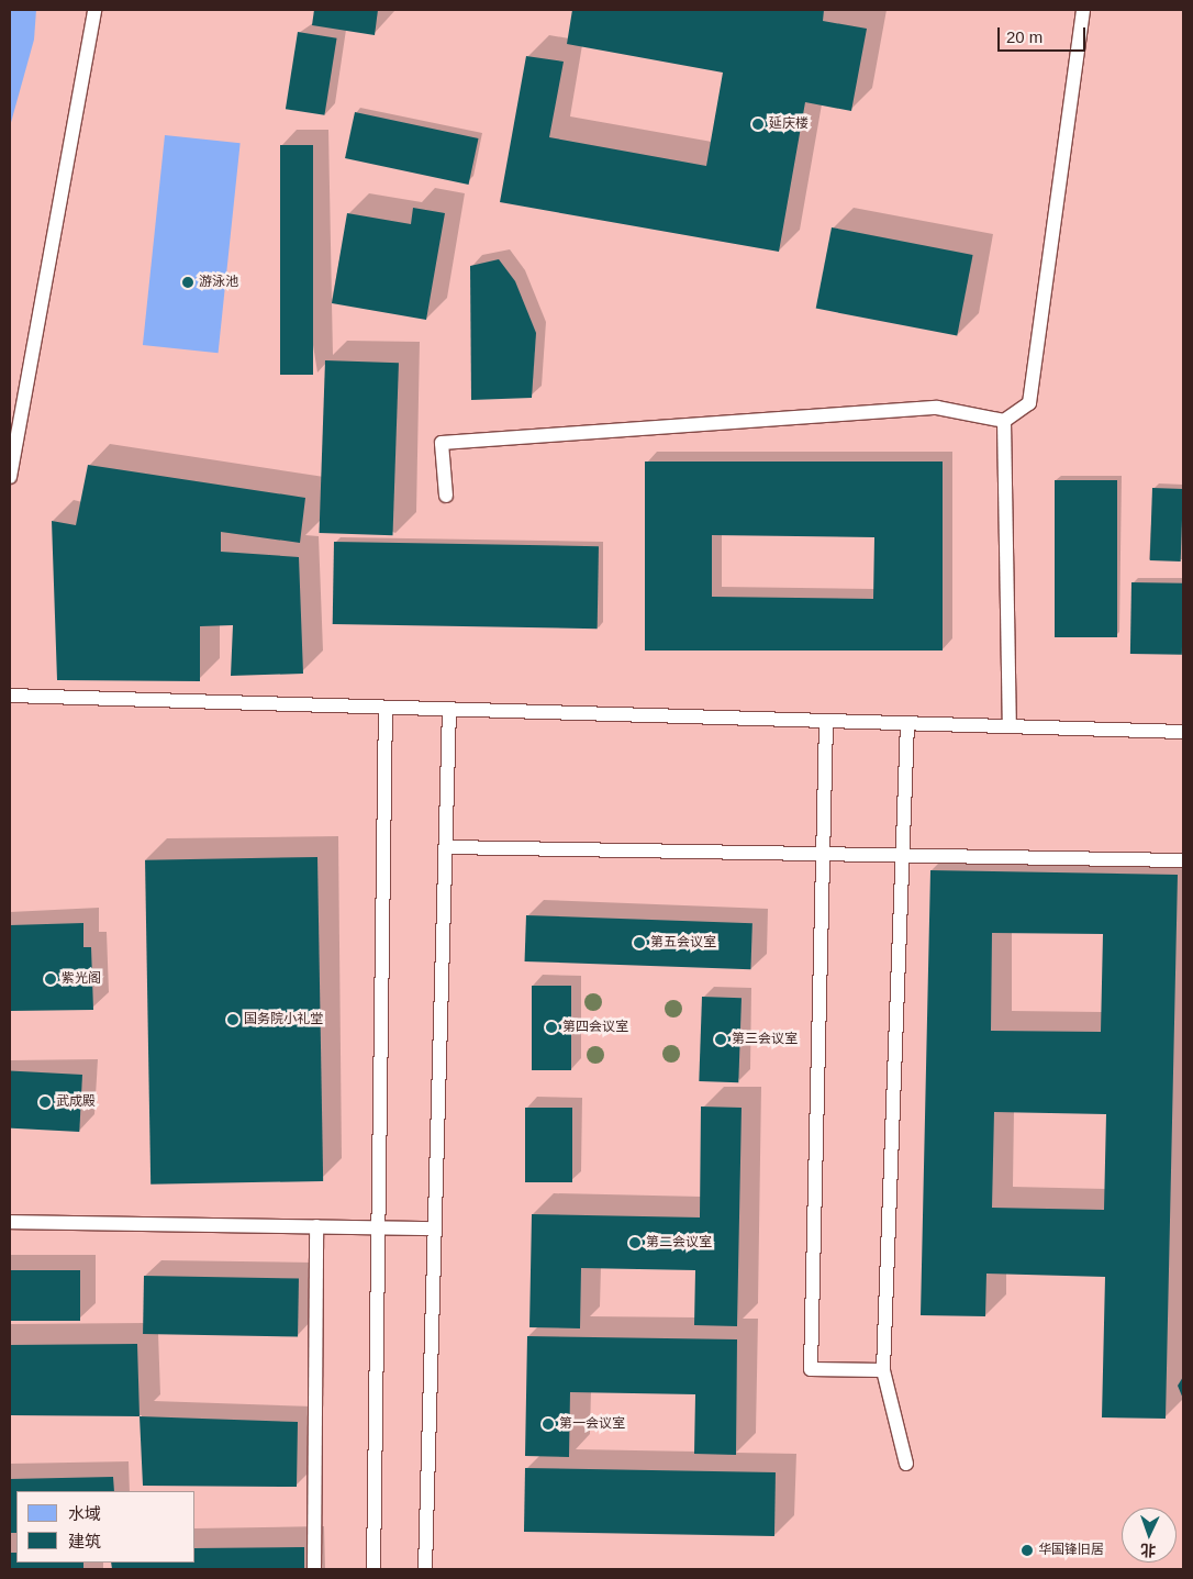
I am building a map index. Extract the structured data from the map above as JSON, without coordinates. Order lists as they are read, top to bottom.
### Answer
{
  "places": [
    "延庆楼",
    "游泳池",
    "第五会议室",
    "紫光阁",
    "国务院小礼堂",
    "第四会议室",
    "第三会议室",
    "武成殿",
    "第二会议室",
    "第一会议室",
    "华国锋旧居"
  ],
  "legend": ["水域", "建筑"],
  "scale_bar": "20 m",
  "north": "bottom"
}
